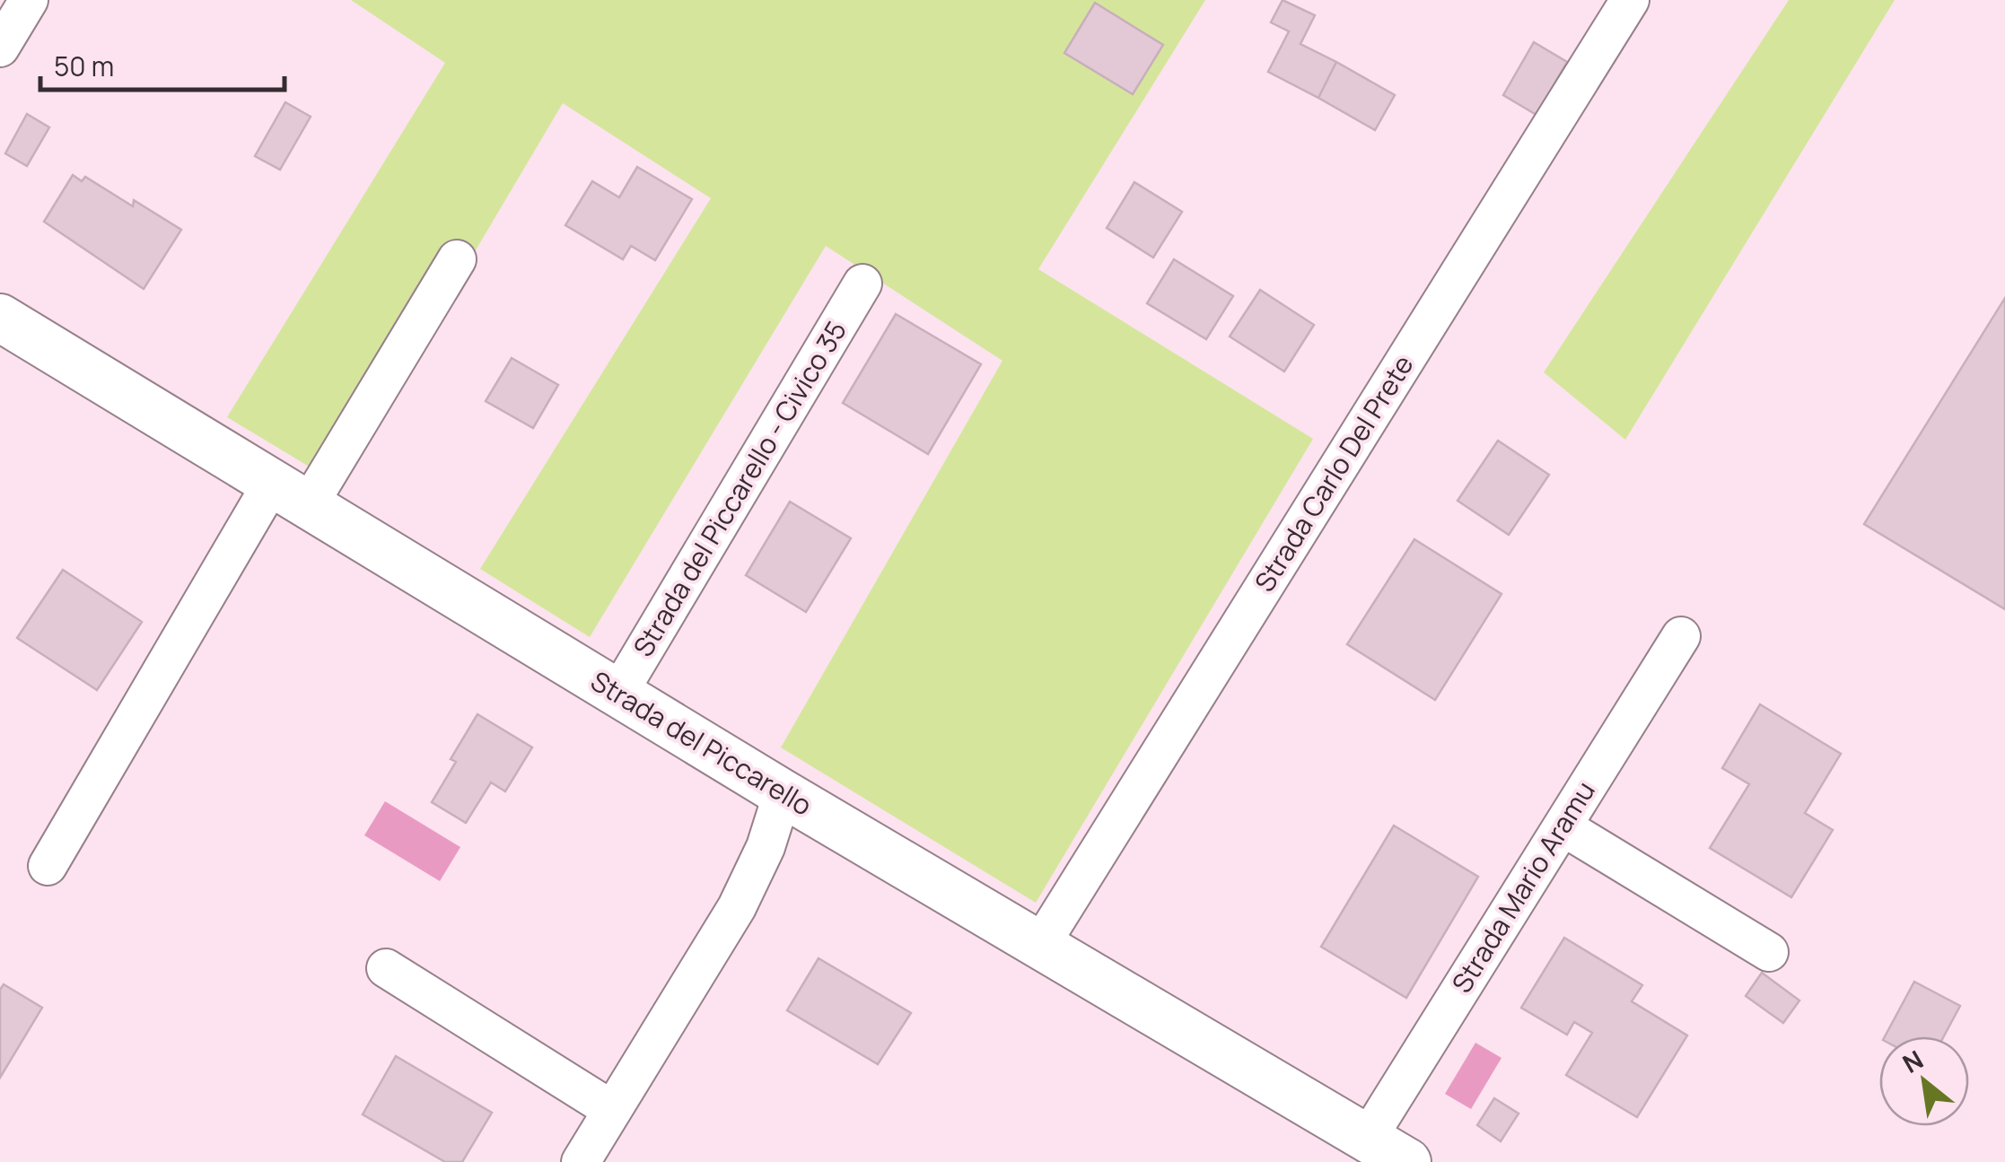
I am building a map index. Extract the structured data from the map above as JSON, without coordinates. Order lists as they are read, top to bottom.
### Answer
{
  "streets": {
    "street": [
      "Strada Carlo Del Prete",
      "Strada del Piccarello - Civico 35",
      "Strada del Piccarello",
      "Strada Mario Aramu"
    ]
  },
  "crossings": [
    ["Strada Carlo Del Prete", "Strada del Piccarello"],
    ["Strada del Piccarello - Civico 35", "Strada del Piccarello"],
    ["Strada del Piccarello", "Strada Mario Aramu"]
  ],
  "scale_bar": "50 m",
  "north": "top left"
}
